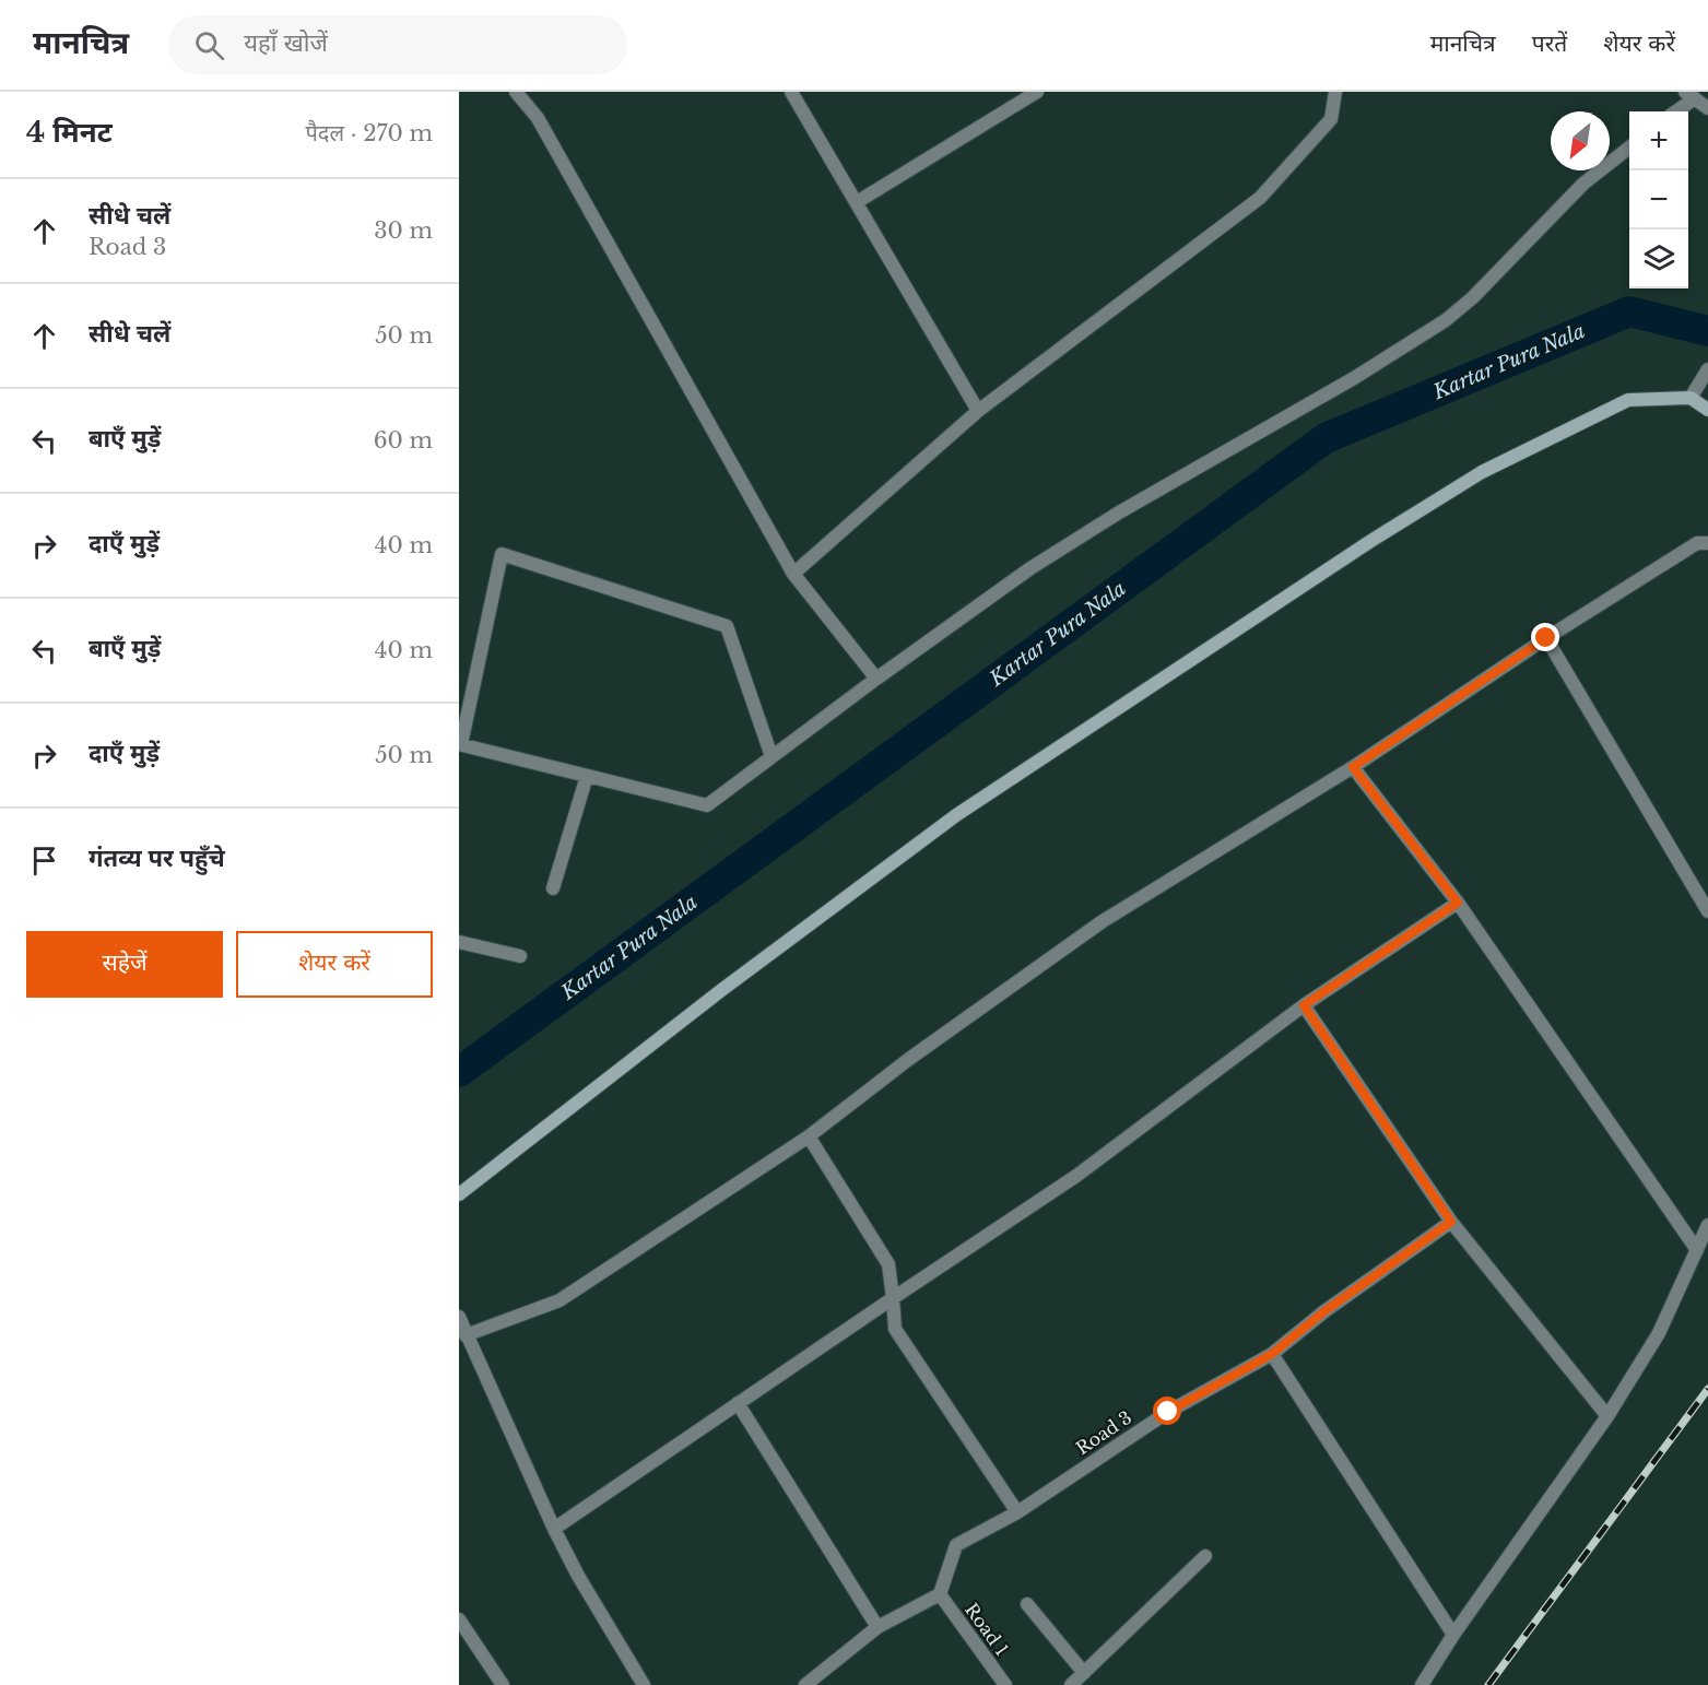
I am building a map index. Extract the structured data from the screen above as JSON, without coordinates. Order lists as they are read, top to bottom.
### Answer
{
  "streets": {
    "street": ["Road 3", "Road 1"]
  },
  "crossings": [
    ["Road 3", "Road 1"]
  ],
  "water": ["Kartar Pura Nala"],
  "north": "bottom left",
  "page": {
    "header": "मानचित्र",
    "search": "यहाँ खोजें",
    "nav": ["मानचित्र", "परतें", "शेयर करें"],
    "heading": ["4 मिनट", "पैदल · 270 m"],
    "map_buttons": ["+", "−"],
    "list": [
      ["सीधे चलें", "Road 3", "30 m"],
      ["सीधे चलें", "50 m"],
      ["बाएँ मुड़ें", "60 m"],
      ["दाएँ मुड़ें", "40 m"],
      ["बाएँ मुड़ें", "40 m"],
      ["दाएँ मुड़ें", "50 m"],
      "गंतव्य पर पहुँचे"
    ],
    "buttons": ["सहेजें", "शेयर करें"]
  }
}
